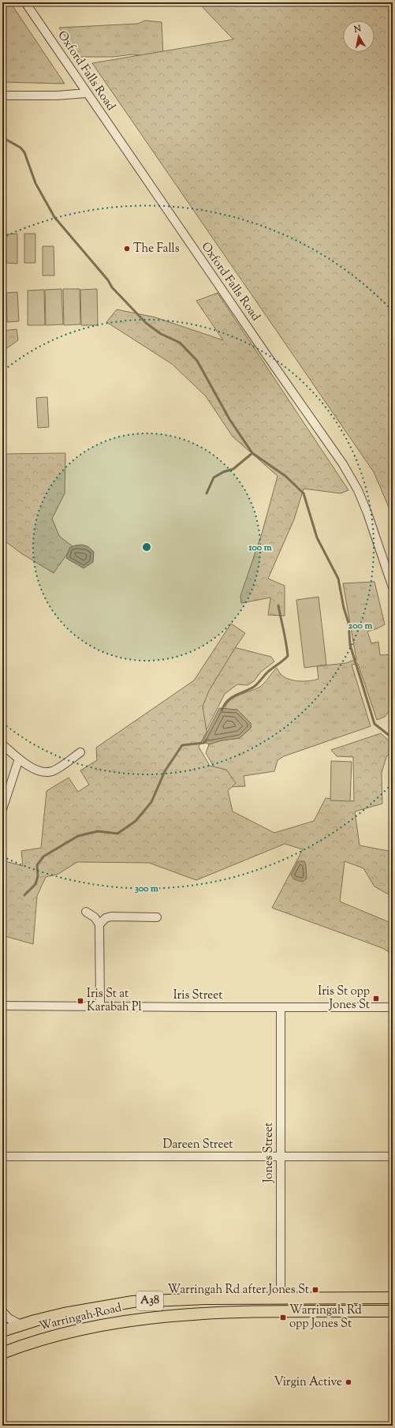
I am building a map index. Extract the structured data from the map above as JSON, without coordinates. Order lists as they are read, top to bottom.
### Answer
{
  "streets": {
    "highway": ["A38", "Warringah Road"],
    "street": [
      "Oxford Falls Road",
      "Iris Street",
      "Dareen Street",
      "Jones Street"
    ]
  },
  "crossings": [
    ["Iris Street", "Jones Street"],
    ["Dareen Street", "Jones Street"],
    ["Jones Street", "Warringah Road"]
  ],
  "places": {
    "other": ["The Falls", "Virgin Active"],
    "transit": [
      "Iris St opp Jones St",
      "Iris St at Karabah Pl",
      "Warringah Rd after Jones St",
      "Warringah Rd opp Jones St"
    ]
  },
  "north": "top",
  "rings": ["100 m", "200 m", "300 m"]
}
